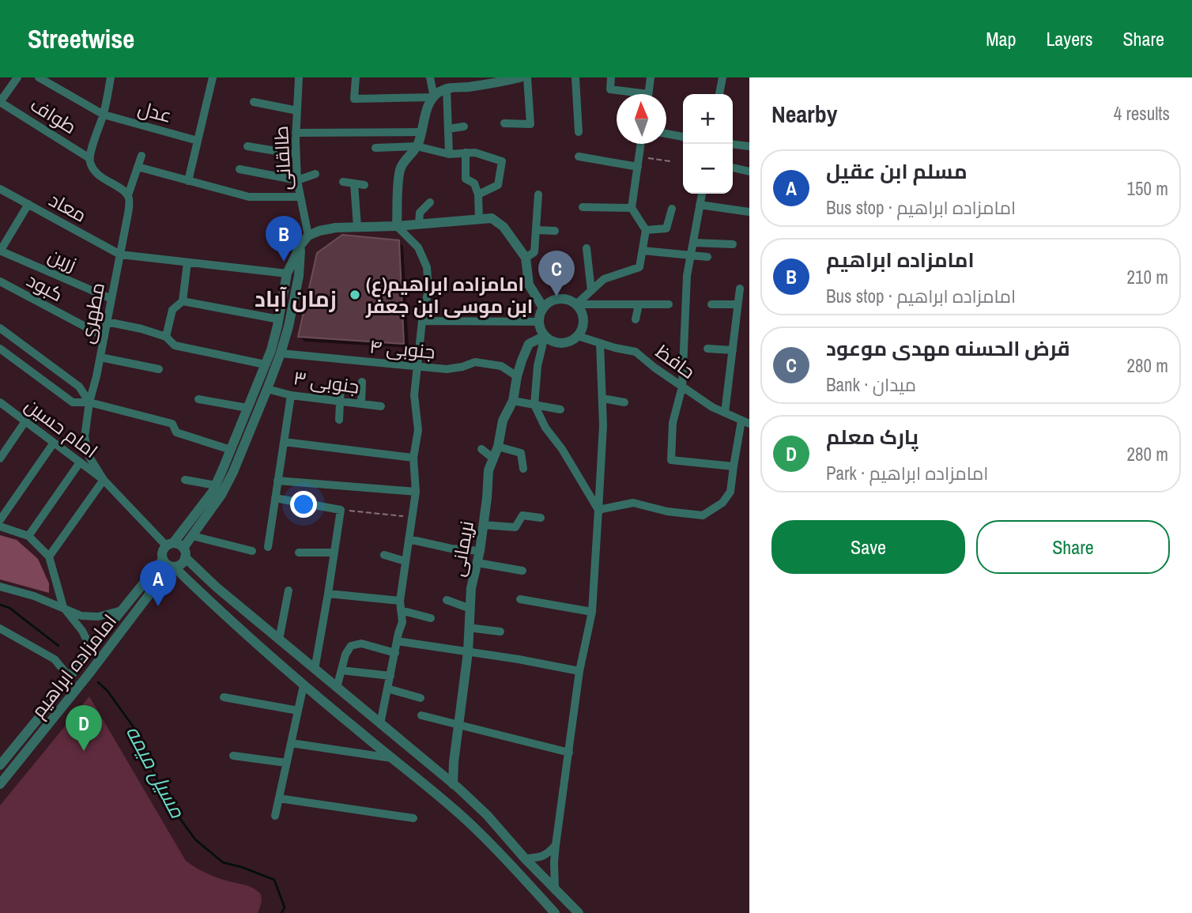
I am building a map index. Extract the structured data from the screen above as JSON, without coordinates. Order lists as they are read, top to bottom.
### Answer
{
  "streets": {
    "street": [
      "عدل",
      "طواف",
      "طالقانی",
      "معاد",
      "زرین",
      "کبود",
      "مطهری",
      "۴ جنوبی",
      "حافظ",
      "۳ جنوبی",
      "امام حسین",
      "نریمانی",
      "امامزاده ابراهیم"
    ]
  },
  "crossings": [
    ["معاد", "مطهری"],
    ["زرین", "مطهری"],
    ["کبود", "مطهری"],
    ["مطهری", "امام حسین"],
    ["مطهری", "امامزاده ابراهیم"],
    ["۴ جنوبی", "نریمانی"],
    ["حافظ", "نریمانی"]
  ],
  "districts": ["زمان آباد"],
  "water": ["مسیل میمه"],
  "places": ["(ع)امامزاده ابراهیم ابن موسی ابن جعفر"],
  "north": "top",
  "page": {
    "header": "Streetwise",
    "nav": ["Map", "Layers", "Share"],
    "heading": ["Nearby", "4 results"],
    "map_buttons": ["+", "−"],
    "list": [
      {
        "mark": "A",
        "name": "مسلم ابن عقیل",
        "note": "Bus stop · امامزاده ابراهیم",
        "value": "150 m"
      },
      {
        "mark": "B",
        "name": "امامزاده ابراهیم",
        "note": "Bus stop · امامزاده ابراهیم",
        "value": "210 m"
      },
      {
        "mark": "C",
        "name": "قرض الحسنه مهدی موعود",
        "note": "Bank · میدان",
        "value": "280 m"
      },
      {
        "mark": "D",
        "name": "پارک معلم",
        "note": "Park · امامزاده ابراهیم",
        "value": "280 m"
      }
    ],
    "pins": [
      "B",
      "C",
      "A",
      "D"
    ],
    "buttons": ["Save", "Share"]
  }
}
